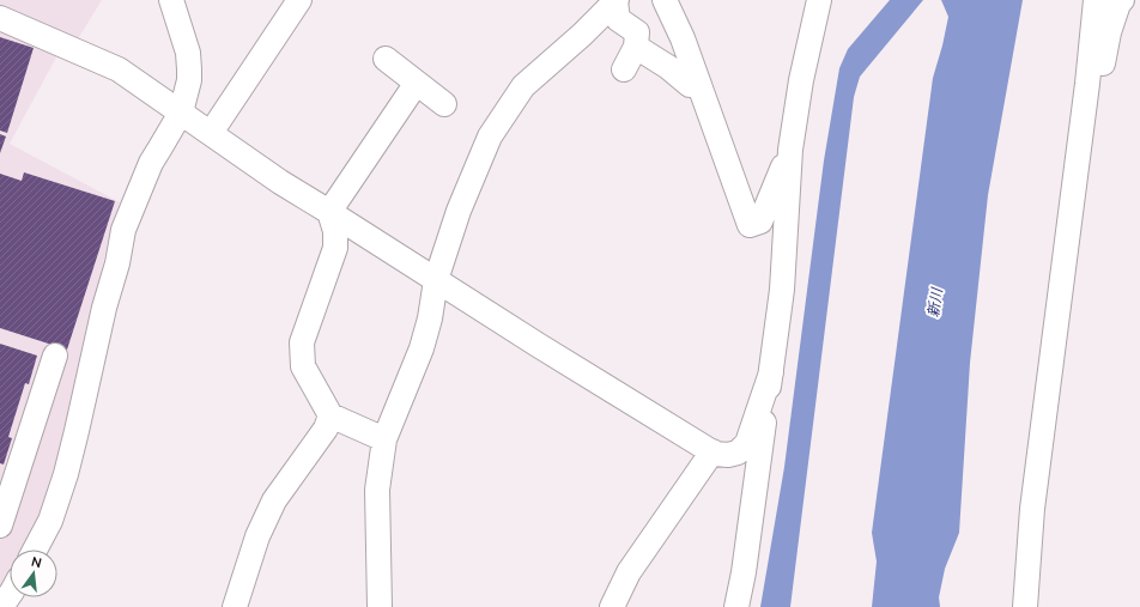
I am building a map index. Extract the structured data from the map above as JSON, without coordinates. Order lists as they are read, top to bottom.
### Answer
{
  "water": ["新川"],
  "north": "top"
}
